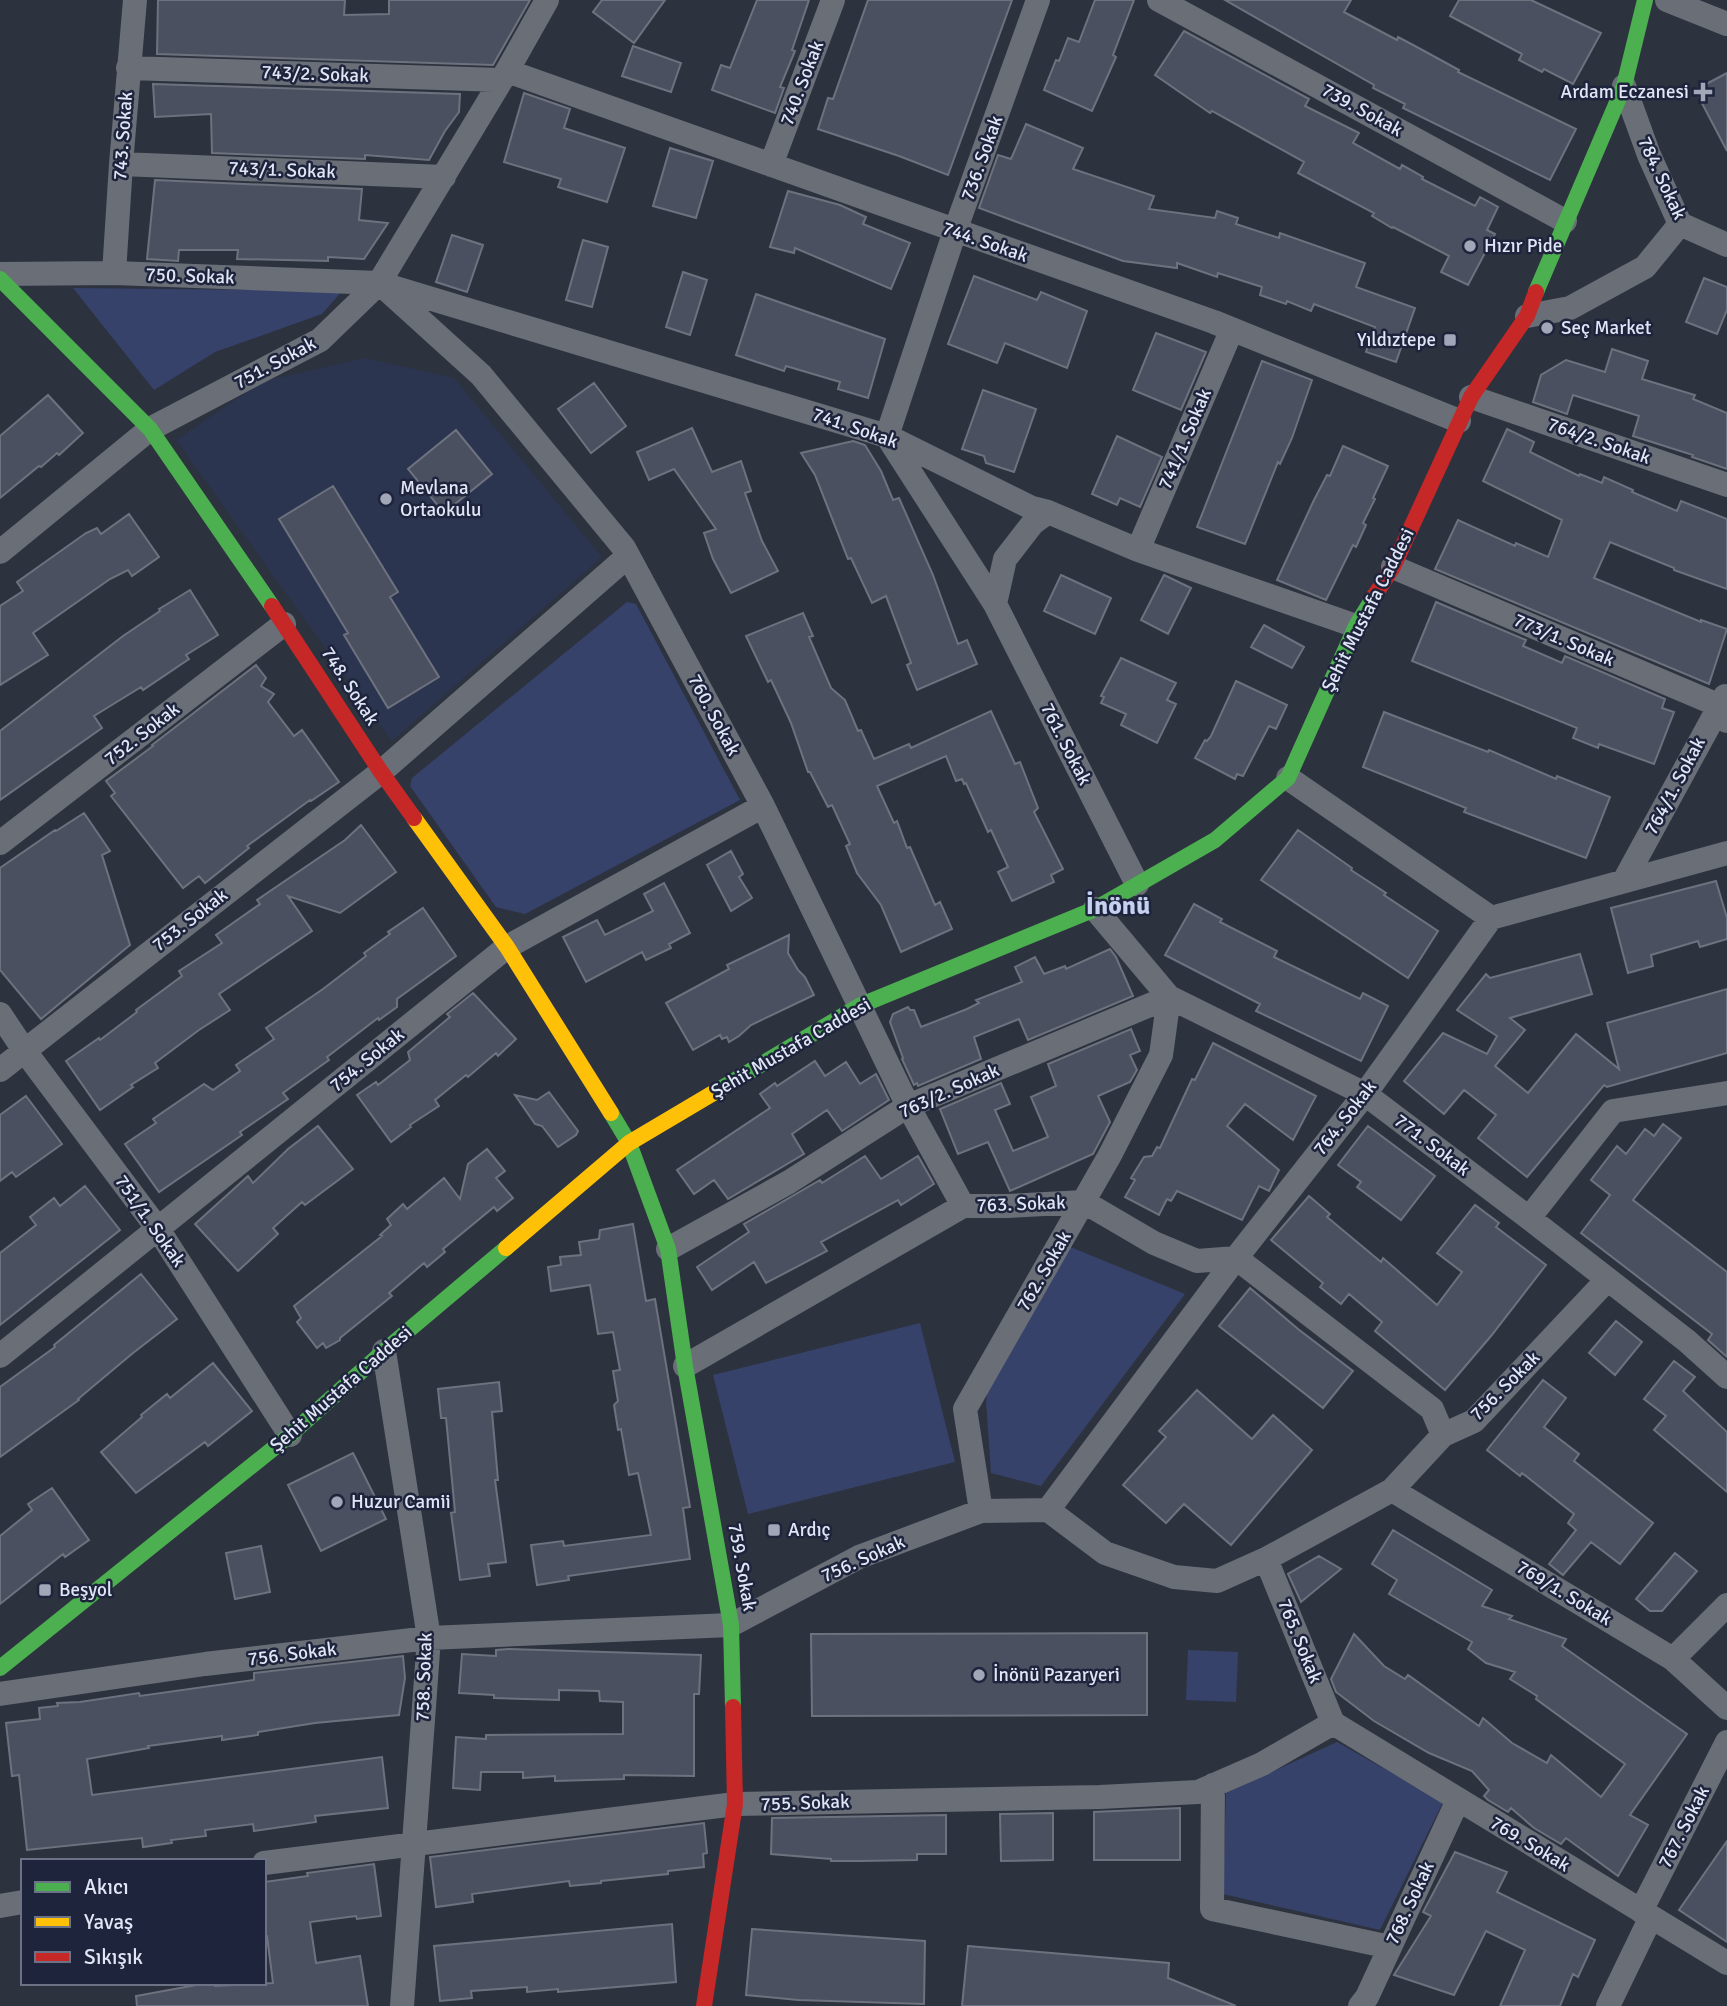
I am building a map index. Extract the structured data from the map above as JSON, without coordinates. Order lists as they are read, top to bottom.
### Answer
{
  "streets": {
    "street": [
      "743/2. Sokak",
      "740. Sokak",
      "739. Sokak",
      "743. Sokak",
      "736. Sokak",
      "743/1. Sokak",
      "784. Sokak",
      "744. Sokak",
      "750. Sokak",
      "751. Sokak",
      "741. Sokak",
      "741/1. Sokak",
      "764/2. Sokak",
      "Şehit Mustafa Caddesi",
      "773/1. Sokak",
      "748. Sokak",
      "760. Sokak",
      "752. Sokak",
      "761. Sokak",
      "764/1. Sokak",
      "753. Sokak",
      "754. Sokak",
      "763/2. Sokak",
      "764. Sokak",
      "771. Sokak",
      "763. Sokak",
      "751/1. Sokak",
      "762. Sokak",
      "756. Sokak",
      "759. Sokak",
      "769/1. Sokak",
      "765. Sokak",
      "758. Sokak",
      "755. Sokak",
      "767. Sokak",
      "769. Sokak",
      "768. Sokak"
    ]
  },
  "crossings": [
    ["743/2. Sokak", "743. Sokak"],
    ["743/2. Sokak", "744. Sokak"],
    ["743/2. Sokak", "751. Sokak"],
    ["740. Sokak", "744. Sokak"],
    ["739. Sokak", "Şehit Mustafa Caddesi"],
    ["743. Sokak", "743/1. Sokak"],
    ["743. Sokak", "750. Sokak"],
    ["736. Sokak", "744. Sokak"],
    ["736. Sokak", "741. Sokak"],
    ["736. Sokak", "761. Sokak"],
    ["743/1. Sokak", "751. Sokak"],
    ["784. Sokak", "Şehit Mustafa Caddesi"],
    ["744. Sokak", "751. Sokak"],
    ["744. Sokak", "741/1. Sokak"],
    ["744. Sokak", "Şehit Mustafa Caddesi"],
    ["750. Sokak", "751. Sokak"],
    ["750. Sokak", "741. Sokak"],
    ["750. Sokak", "748. Sokak"],
    ["750. Sokak", "760. Sokak"],
    ["751. Sokak", "741. Sokak"],
    ["751. Sokak", "748. Sokak"],
    ["751. Sokak", "760. Sokak"],
    ["741. Sokak", "741/1. Sokak"],
    ["741. Sokak", "Şehit Mustafa Caddesi"],
    ["741. Sokak", "760. Sokak"],
    ["741. Sokak", "761. Sokak"],
    ["764/2. Sokak", "Şehit Mustafa Caddesi"],
    ["Şehit Mustafa Caddesi", "773/1. Sokak"],
    ["Şehit Mustafa Caddesi", "748. Sokak"],
    ["Şehit Mustafa Caddesi", "760. Sokak"],
    ["Şehit Mustafa Caddesi", "761. Sokak"],
    ["Şehit Mustafa Caddesi", "771. Sokak"],
    ["Şehit Mustafa Caddesi", "751/1. Sokak"],
    ["Şehit Mustafa Caddesi", "759. Sokak"],
    ["Şehit Mustafa Caddesi", "758. Sokak"],
    ["773/1. Sokak", "764/1. Sokak"],
    ["748. Sokak", "752. Sokak"],
    ["748. Sokak", "753. Sokak"],
    ["748. Sokak", "754. Sokak"],
    ["748. Sokak", "759. Sokak"],
    ["760. Sokak", "753. Sokak"],
    ["760. Sokak", "754. Sokak"],
    ["760. Sokak", "763/2. Sokak"],
    ["760. Sokak", "763. Sokak"],
    ["753. Sokak", "751/1. Sokak"],
    ["754. Sokak", "751/1. Sokak"],
    ["763/2. Sokak", "771. Sokak"],
    ["763/2. Sokak", "762. Sokak"],
    ["763/2. Sokak", "759. Sokak"],
    ["764. Sokak", "771. Sokak"],
    ["764. Sokak", "763. Sokak"],
    ["764. Sokak", "756. Sokak"],
    ["771. Sokak", "762. Sokak"],
    ["771. Sokak", "756. Sokak"],
    ["763. Sokak", "762. Sokak"],
    ["763. Sokak", "759. Sokak"],
    ["762. Sokak", "756. Sokak"],
    ["756. Sokak", "759. Sokak"],
    ["756. Sokak", "769/1. Sokak"],
    ["756. Sokak", "765. Sokak"],
    ["756. Sokak", "758. Sokak"],
    ["759. Sokak", "755. Sokak"],
    ["765. Sokak", "755. Sokak"],
    ["765. Sokak", "769. Sokak"],
    ["758. Sokak", "755. Sokak"],
    ["755. Sokak", "769. Sokak"],
    ["767. Sokak", "769. Sokak"],
    ["769. Sokak", "768. Sokak"]
  ],
  "districts": ["İnönü"],
  "places": {
    "health": ["Ardam Eczanesi"],
    "other": [
      "Hızır Pide",
      "Seç Market",
      "Mevlana Ortaokulu",
      "Huzur Camii",
      "İnönü Pazaryeri"
    ],
    "transit": ["Yıldıztepe", "Ardıç", "Beşyol"]
  },
  "legend": ["Akıcı", "Yavaş", "Sıkışık"]
}
